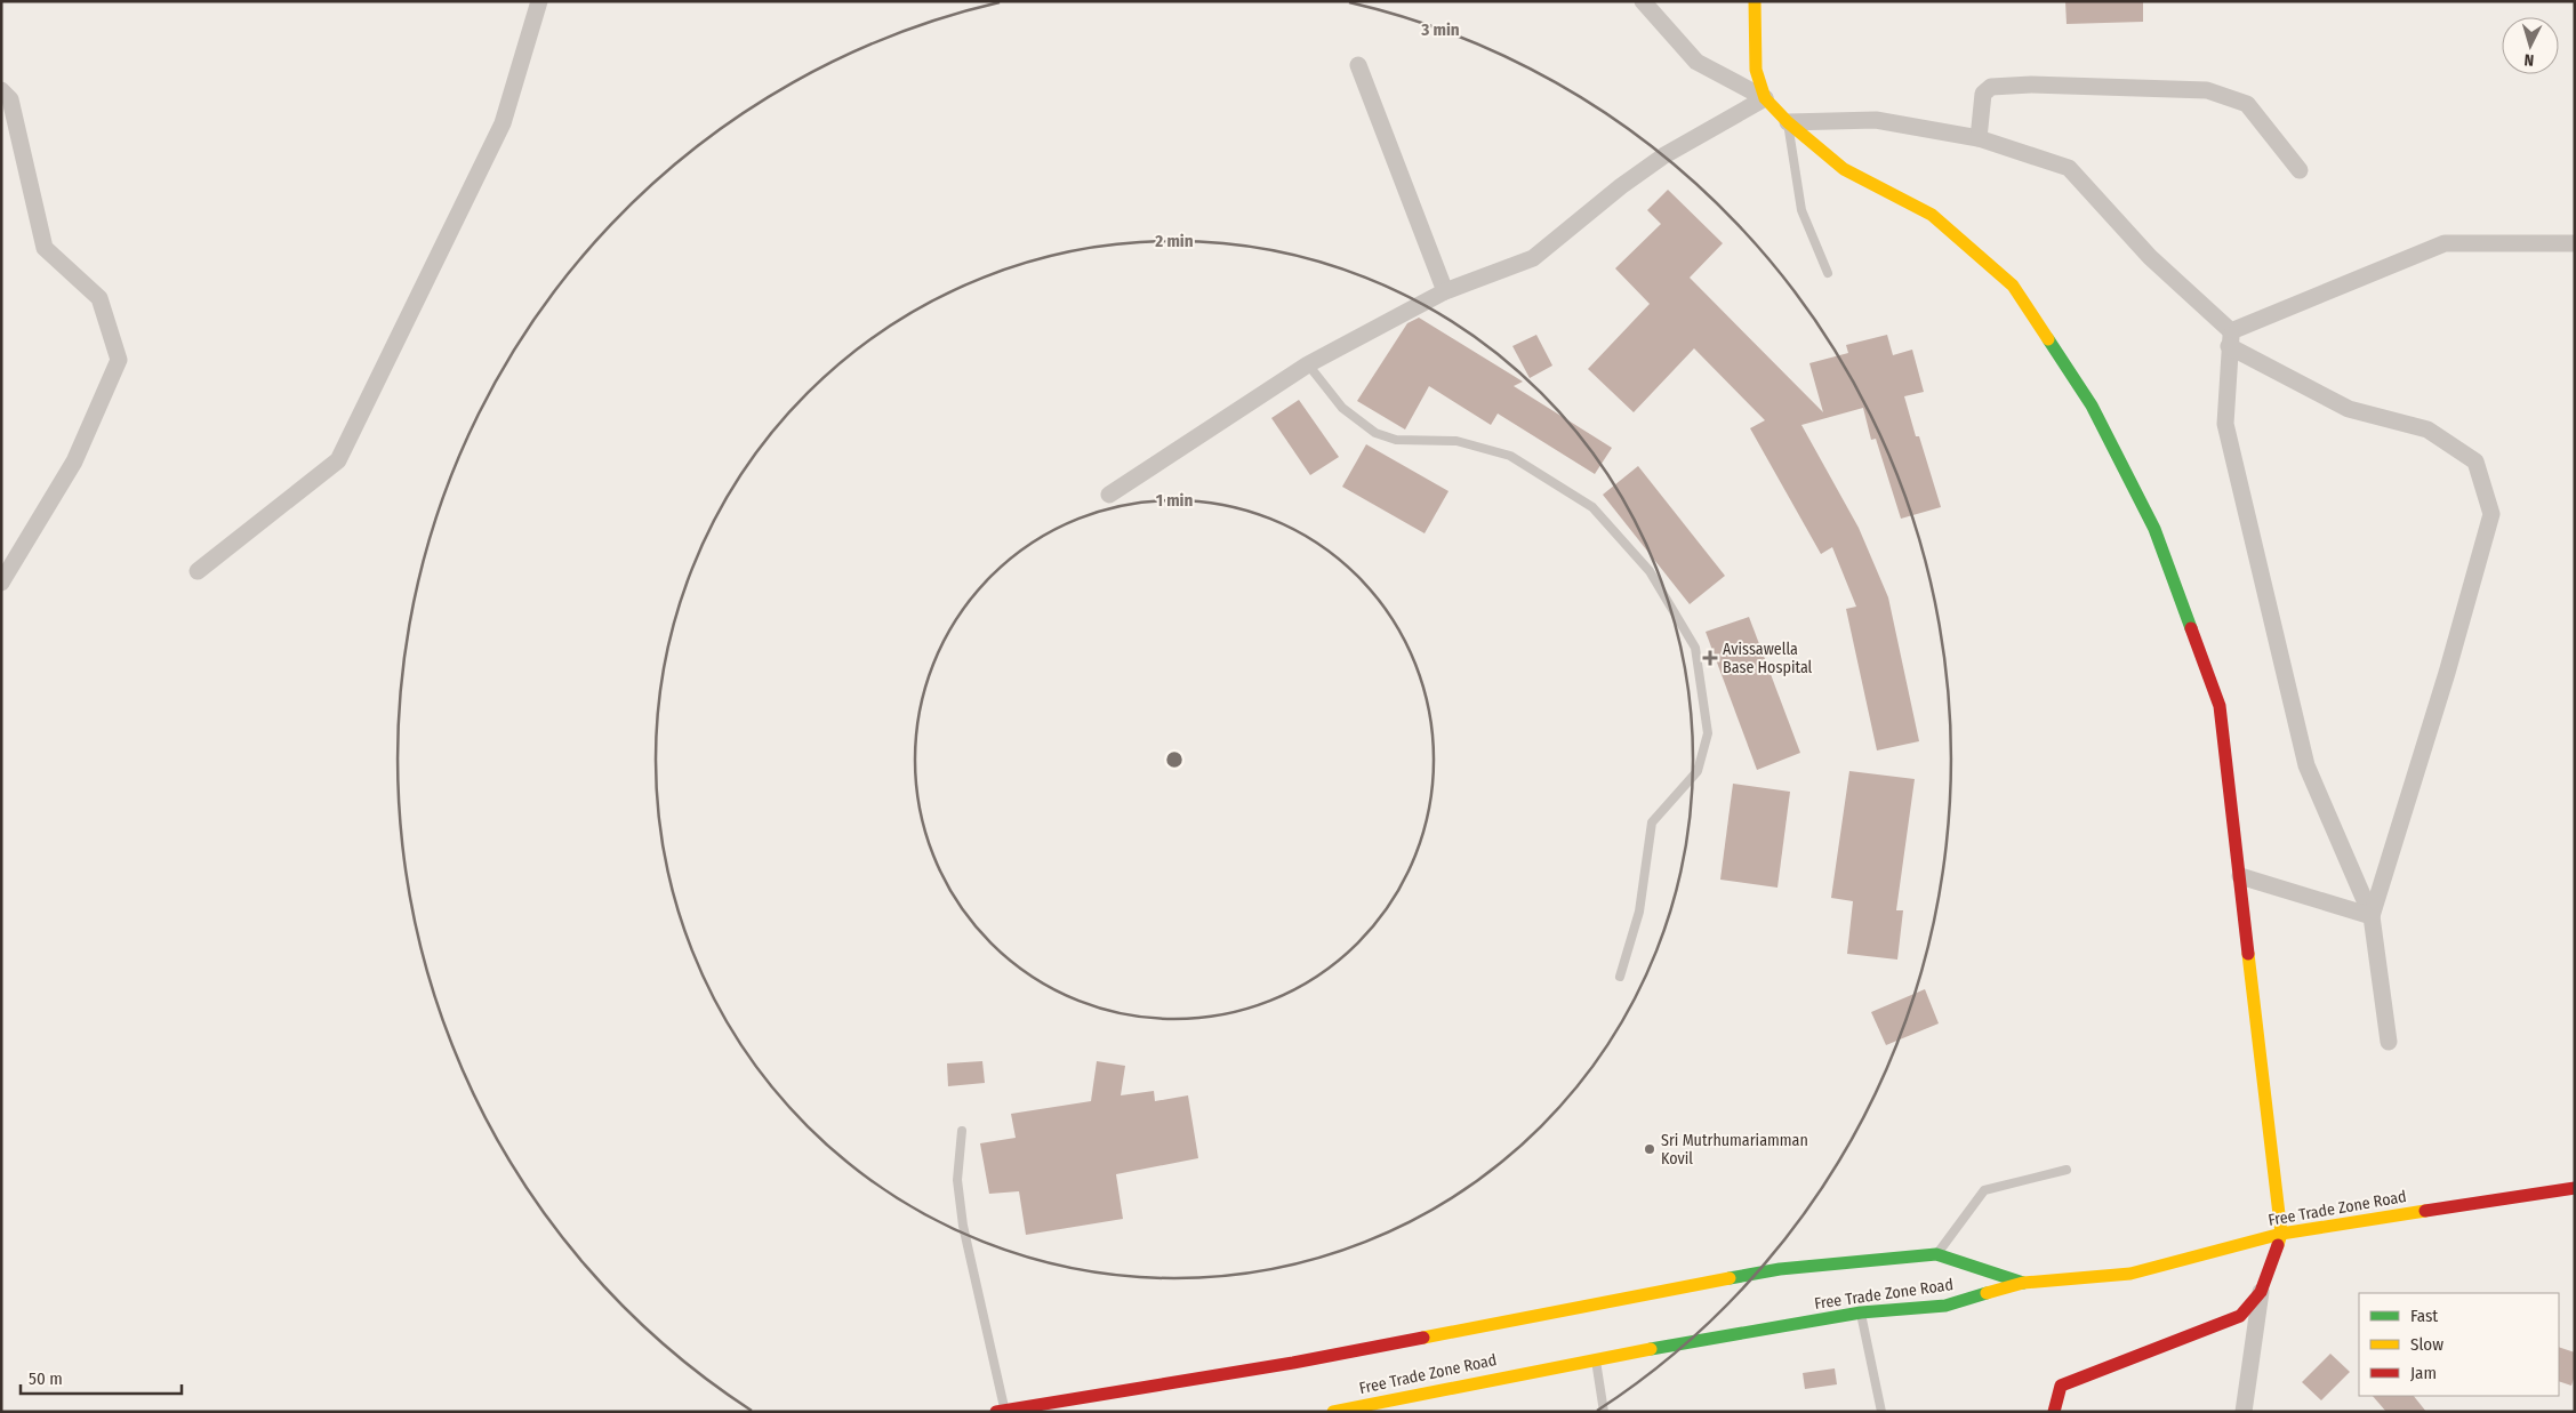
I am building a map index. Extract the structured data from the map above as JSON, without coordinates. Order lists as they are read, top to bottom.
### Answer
{
  "streets": {
    "street": ["Free Trade Zone Road"]
  },
  "places": {
    "health": ["Avissawella Base Hospital"],
    "other": ["Sri Mutrhumariamman Kovil"]
  },
  "legend": ["Fast", "Slow", "Jam"],
  "scale_bar": "50 m",
  "north": "bottom",
  "rings": ["3 min", "2 min", "1 min"]
}
